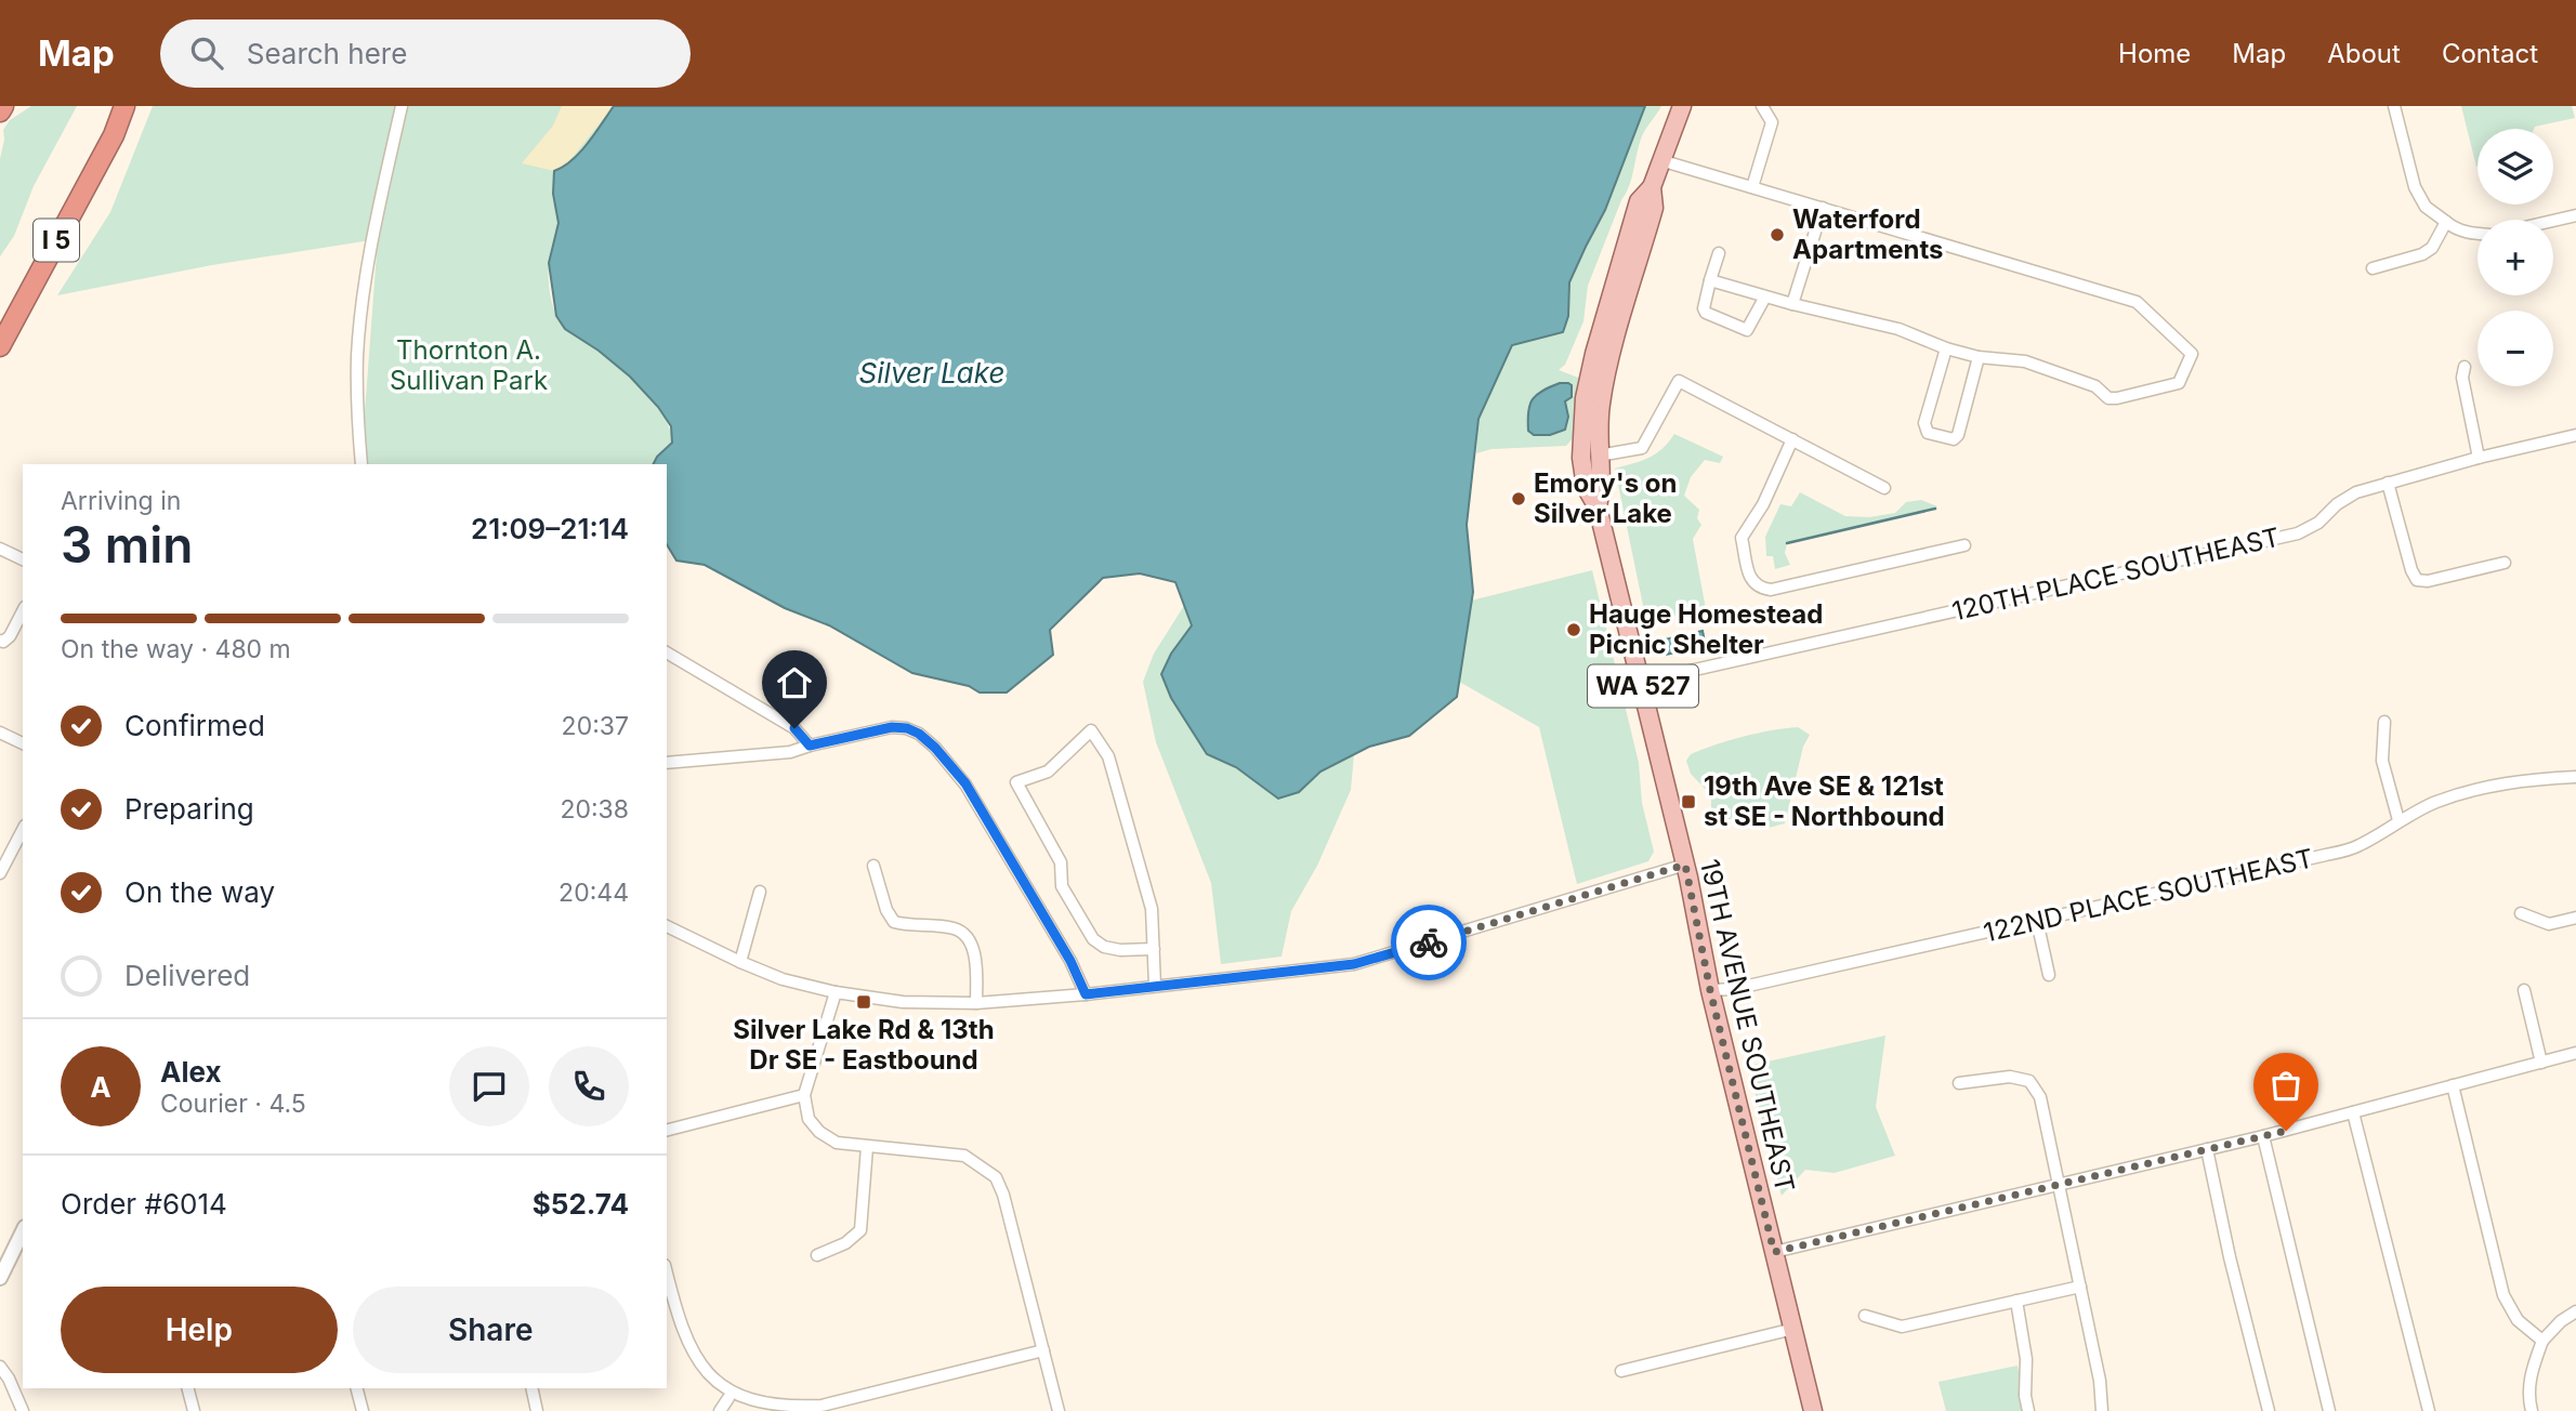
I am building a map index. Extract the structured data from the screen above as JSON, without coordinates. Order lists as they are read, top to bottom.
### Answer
{
  "streets": {
    "highway": ["I 5"],
    "main road": ["WA 527", "19TH AVENUE SOUTHEAST"],
    "street": ["120TH PLACE SOUTHEAST", "122ND PLACE SOUTHEAST"]
  },
  "crossings": [
    ["120TH PLACE SOUTHEAST", "19TH AVENUE SOUTHEAST"],
    ["122ND PLACE SOUTHEAST", "19TH AVENUE SOUTHEAST"]
  ],
  "water": ["Silver Lake"],
  "parks": ["Thornton A. Sullivan Park"],
  "places": {
    "other": ["Waterford Apartments", "Emory's on Silver Lake", "Hauge Homestead Picnic Shelter"],
    "transit": ["19th Ave SE & 121st st SE - Northbound", "Silver Lake Rd & 13th Dr SE - Eastbound"]
  },
  "page": {
    "header": "Map",
    "search": "Search here",
    "nav": [
      "Home",
      "Map",
      "About",
      "Contact"
    ],
    "map_buttons": ["+", "−"],
    "heading": ["3 min", "Arriving in", "21:09–21:14"],
    "panel": [
      "Alex",
      "Courier · 4.5",
      "Order #6014",
      "$52.74"
    ],
    "bar": "On the way · 480 m",
    "list": [
      ["Confirmed", "20:37"],
      ["Preparing", "20:38"],
      ["On the way", "20:44"],
      "Delivered"
    ],
    "round": "A",
    "buttons": ["Help", "Share"]
  }
}
